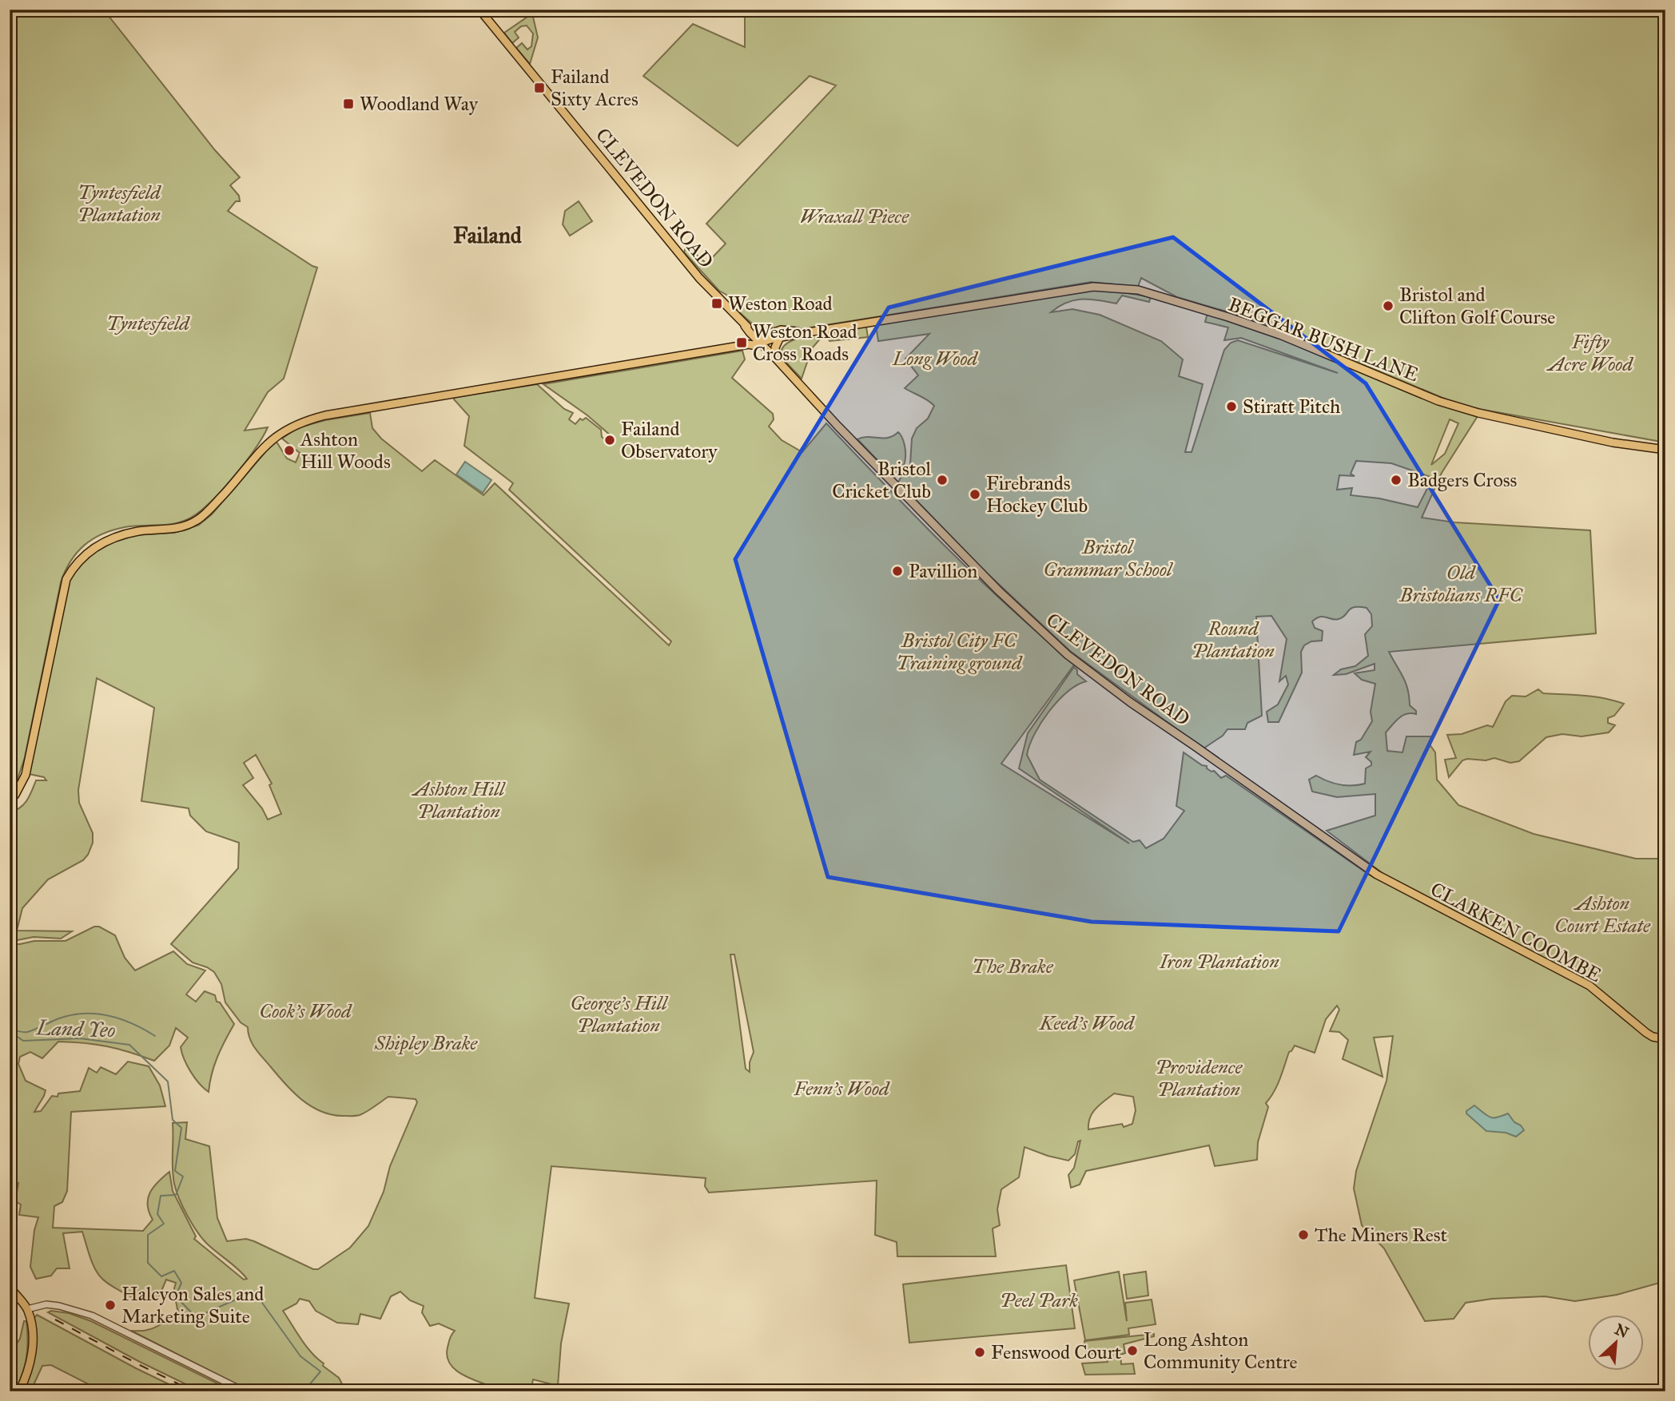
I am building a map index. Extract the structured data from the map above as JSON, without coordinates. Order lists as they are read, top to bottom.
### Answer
{
  "streets": {
    "main road": ["CLEVEDON ROAD", "BEGGAR BUSH LANE", "CLARKEN COOMBE"]
  },
  "crossings": [
    ["CLEVEDON ROAD", "BEGGAR BUSH LANE"],
    ["CLEVEDON ROAD", "CLARKEN COOMBE"]
  ],
  "districts": ["Failand"],
  "water": ["Land Yeo"],
  "parks": [
    "Tyntesfield Plantation",
    "Wraxall Piece",
    "Tyntesfield",
    "Fifty Acre Wood",
    "Long Wood",
    "Bristol Grammar School",
    "Old Bristolians RFC",
    "Round Plantation",
    "Bristol City FC Training ground",
    "Ashton Hill Plantation",
    "Ashton Court Estate",
    "Iron Plantation",
    "The Brake",
    "George's Hill Plantation",
    "Cook's Wood",
    "Keed's Wood",
    "Shipley Brake",
    "Providence Plantation",
    "Fenn's Wood",
    "Peel Park"
  ],
  "places": {
    "transit": [
      "Failand Sixty Acres",
      "Woodland Way",
      "Weston Road",
      "Weston Road Cross Roads"
    ],
    "other": [
      "Bristol and Clifton Golf Course",
      "Stiratt Pitch",
      "Failand Observatory",
      "Ashton Hill Woods",
      "Bristol Cricket Club",
      "Badgers Cross",
      "Firebrands Hockey Club",
      "Pavillion",
      "The Miners Rest",
      "Halcyon Sales and Marketing Suite",
      "Long Ashton Community Centre",
      "Fenswood Court"
    ]
  },
  "north": "top right"
}
